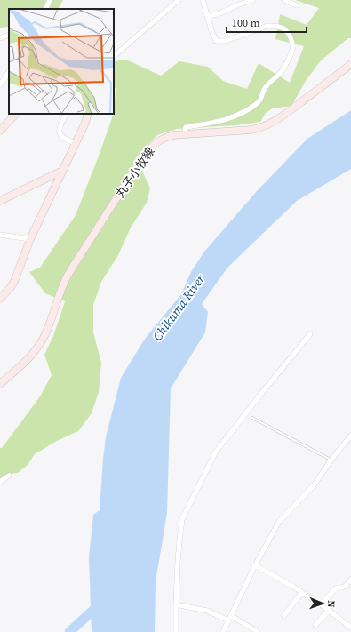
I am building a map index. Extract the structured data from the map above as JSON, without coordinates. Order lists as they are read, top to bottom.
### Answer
{
  "streets": {
    "street": ["丸子小牧線"]
  },
  "water": ["Chikuma River"],
  "scale_bar": "100 m",
  "north": "right"
}
